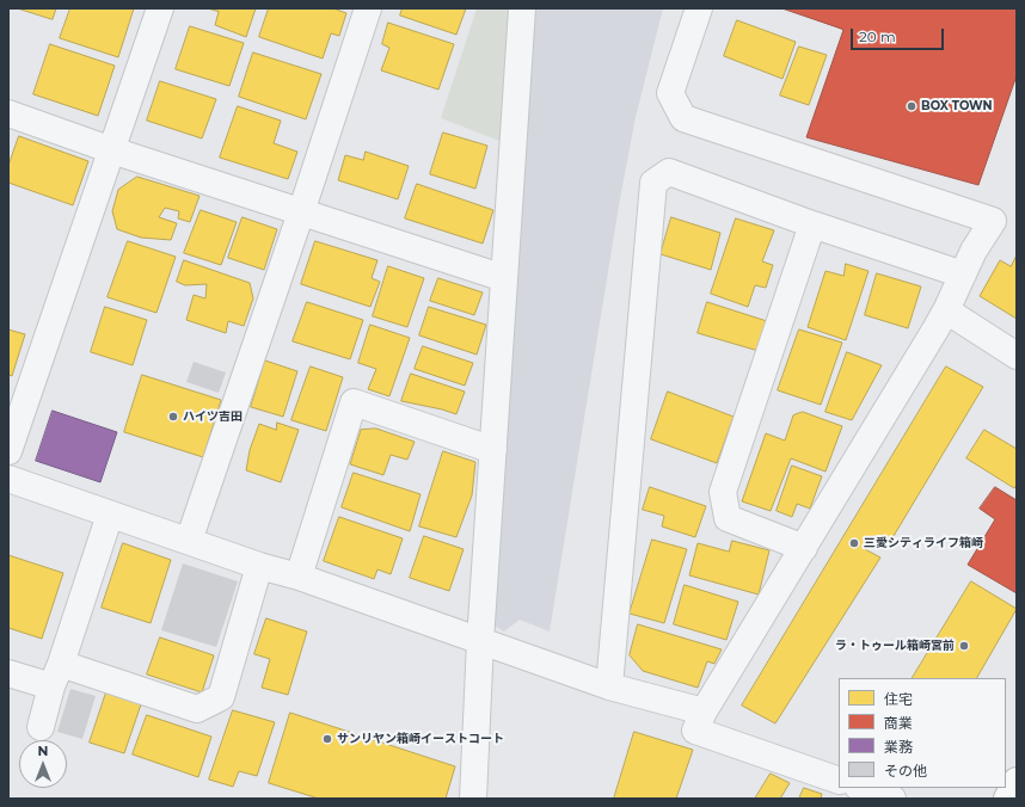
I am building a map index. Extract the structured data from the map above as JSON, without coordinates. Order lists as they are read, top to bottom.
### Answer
{
  "places": [
    "BOX TOWN",
    "ハイツ吉田",
    "三愛シティライフ箱崎",
    "ラ・トゥール箱崎宮前",
    "サンリヤン箱崎イーストコート"
  ],
  "legend": [
    "住宅",
    "商業",
    "業務",
    "その他"
  ],
  "scale_bar": "20 m",
  "north": "top"
}
